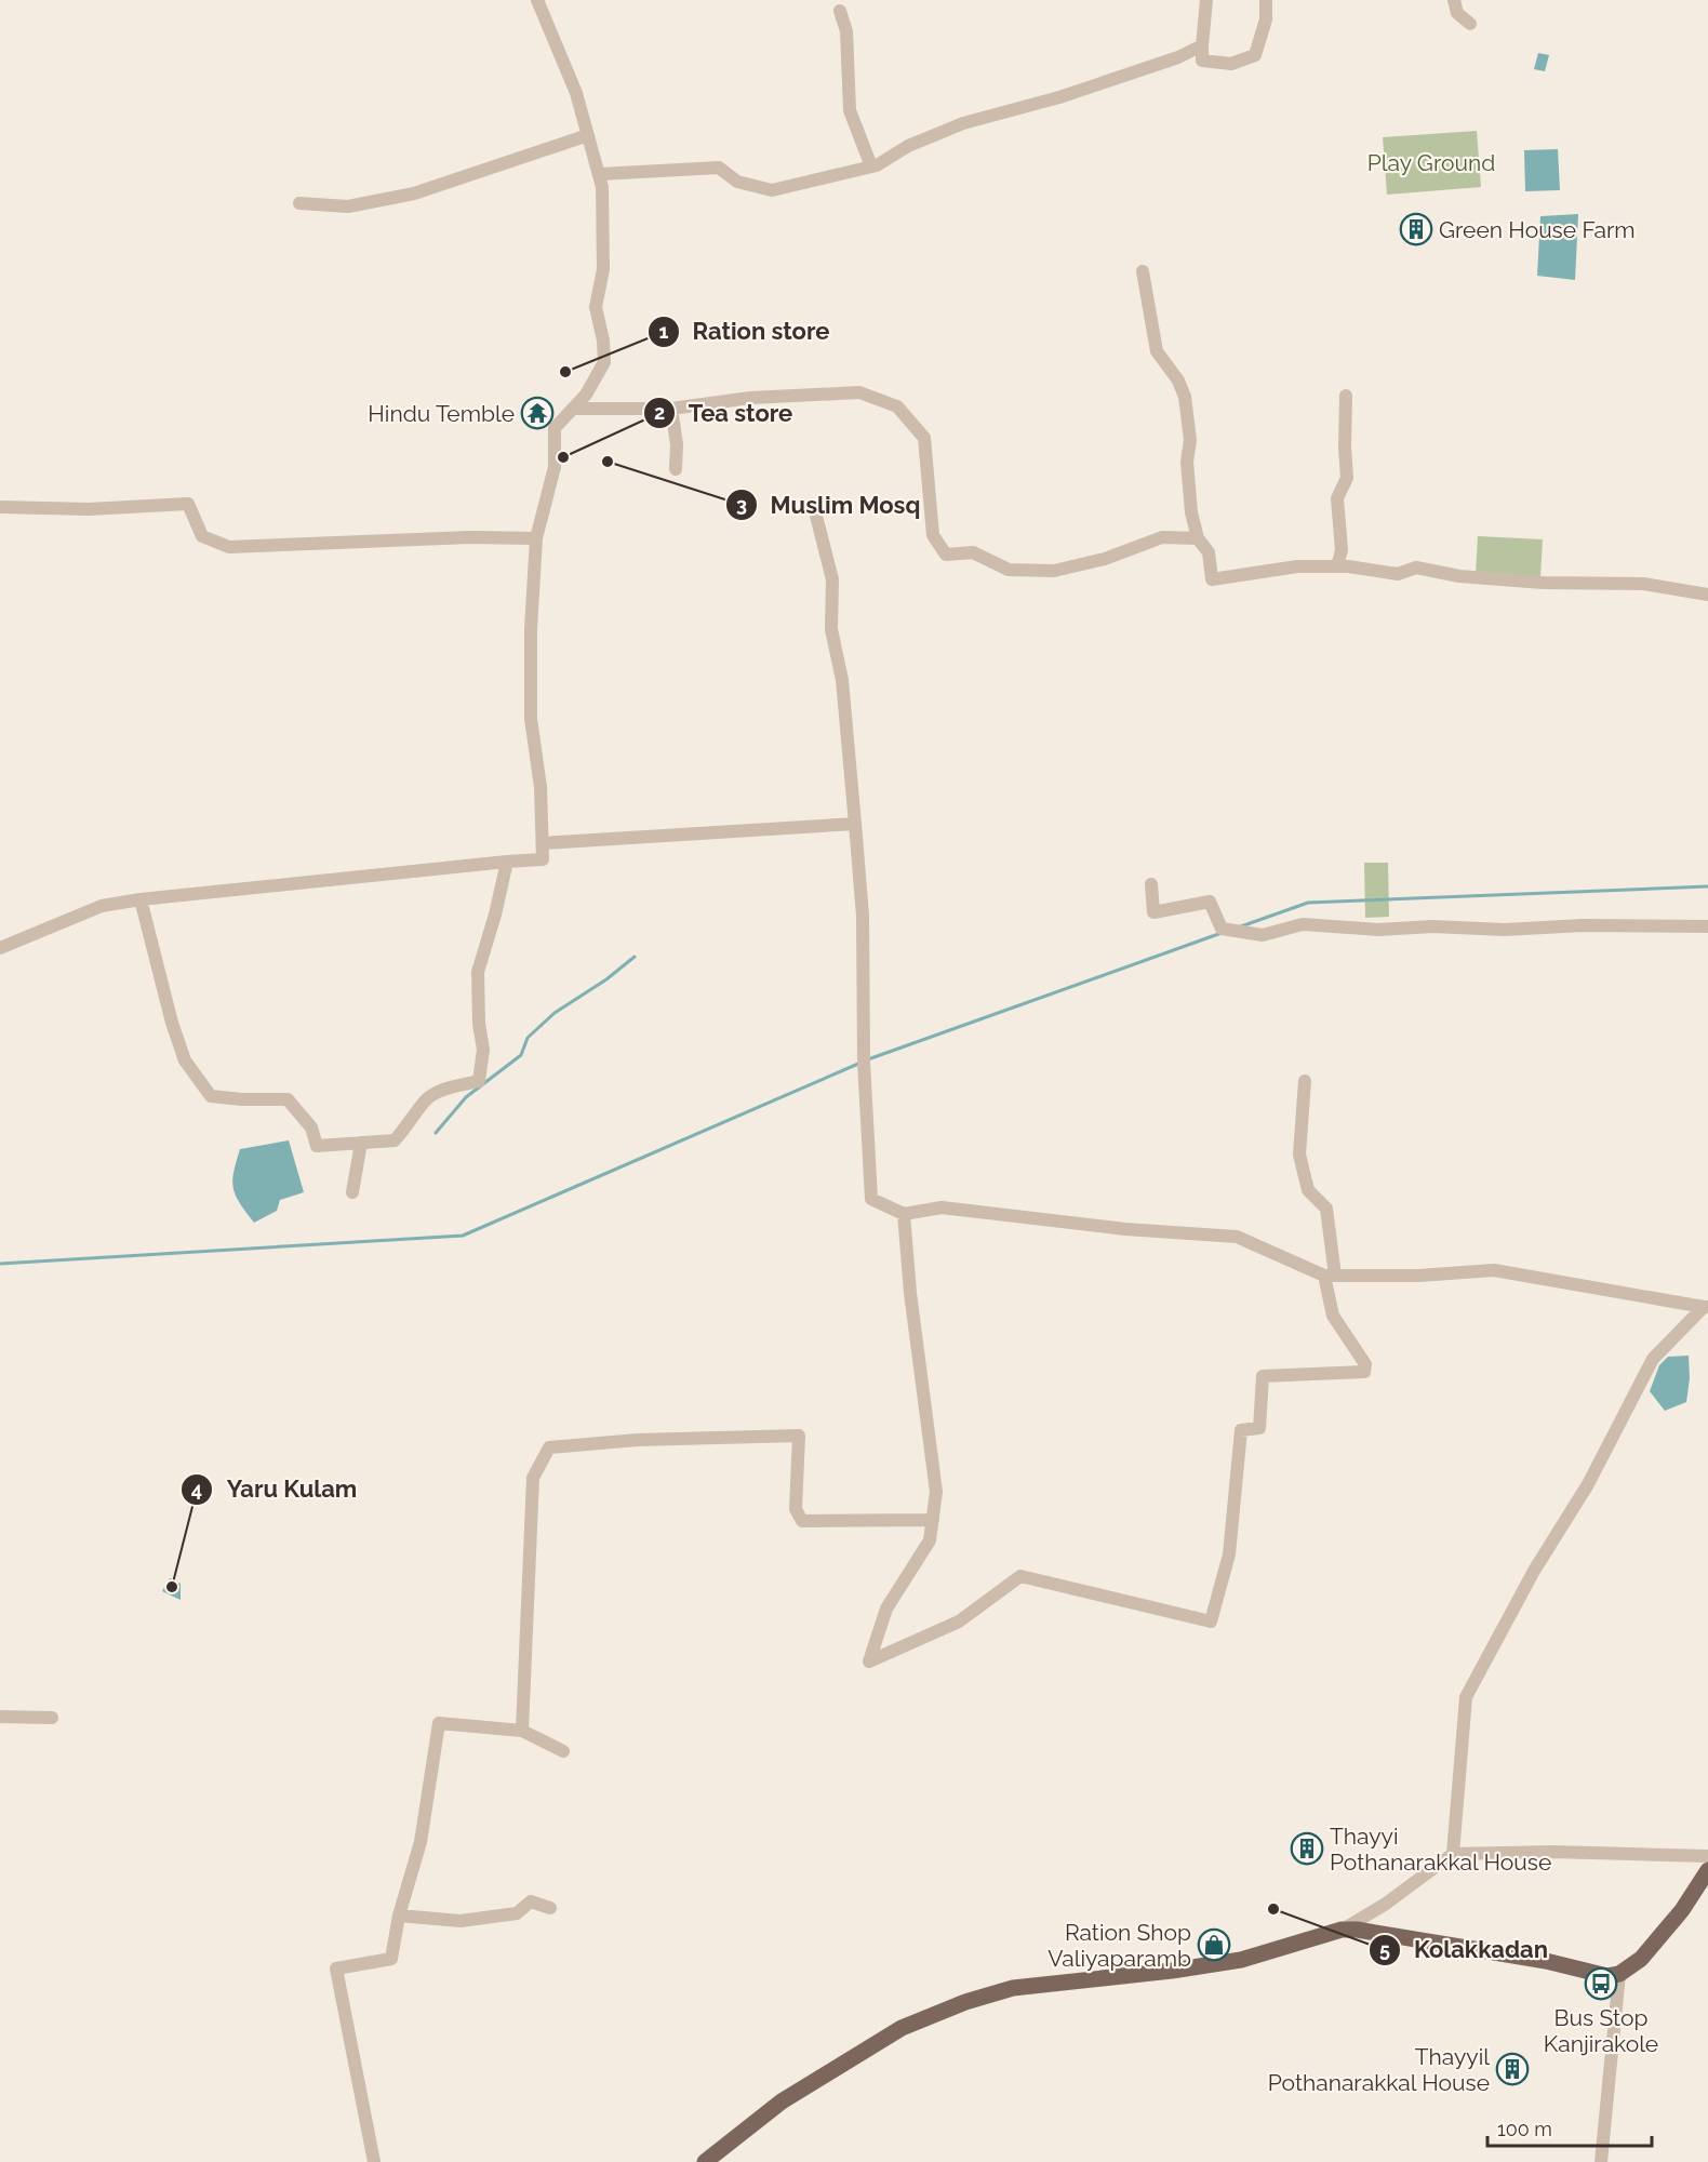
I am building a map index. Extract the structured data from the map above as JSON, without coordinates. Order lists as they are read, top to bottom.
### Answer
{
  "parks": ["Play Ground"],
  "places": {
    "building": ["Green House Farm", "Thayyi Pothanarakkal House", "Thayyil Pothanarakkal House"],
    "other": [
      "Ration store",
      "Tea store",
      "Muslim Mosq",
      "Yaru Kulam",
      "Kolakkadan"
    ],
    "temple": ["Hindu Temble"],
    "shop": ["Ration Shop Valiyaparamb"],
    "bus stop": ["Bus Stop Kanjirakole"]
  },
  "scale_bar": "100 m"
}
